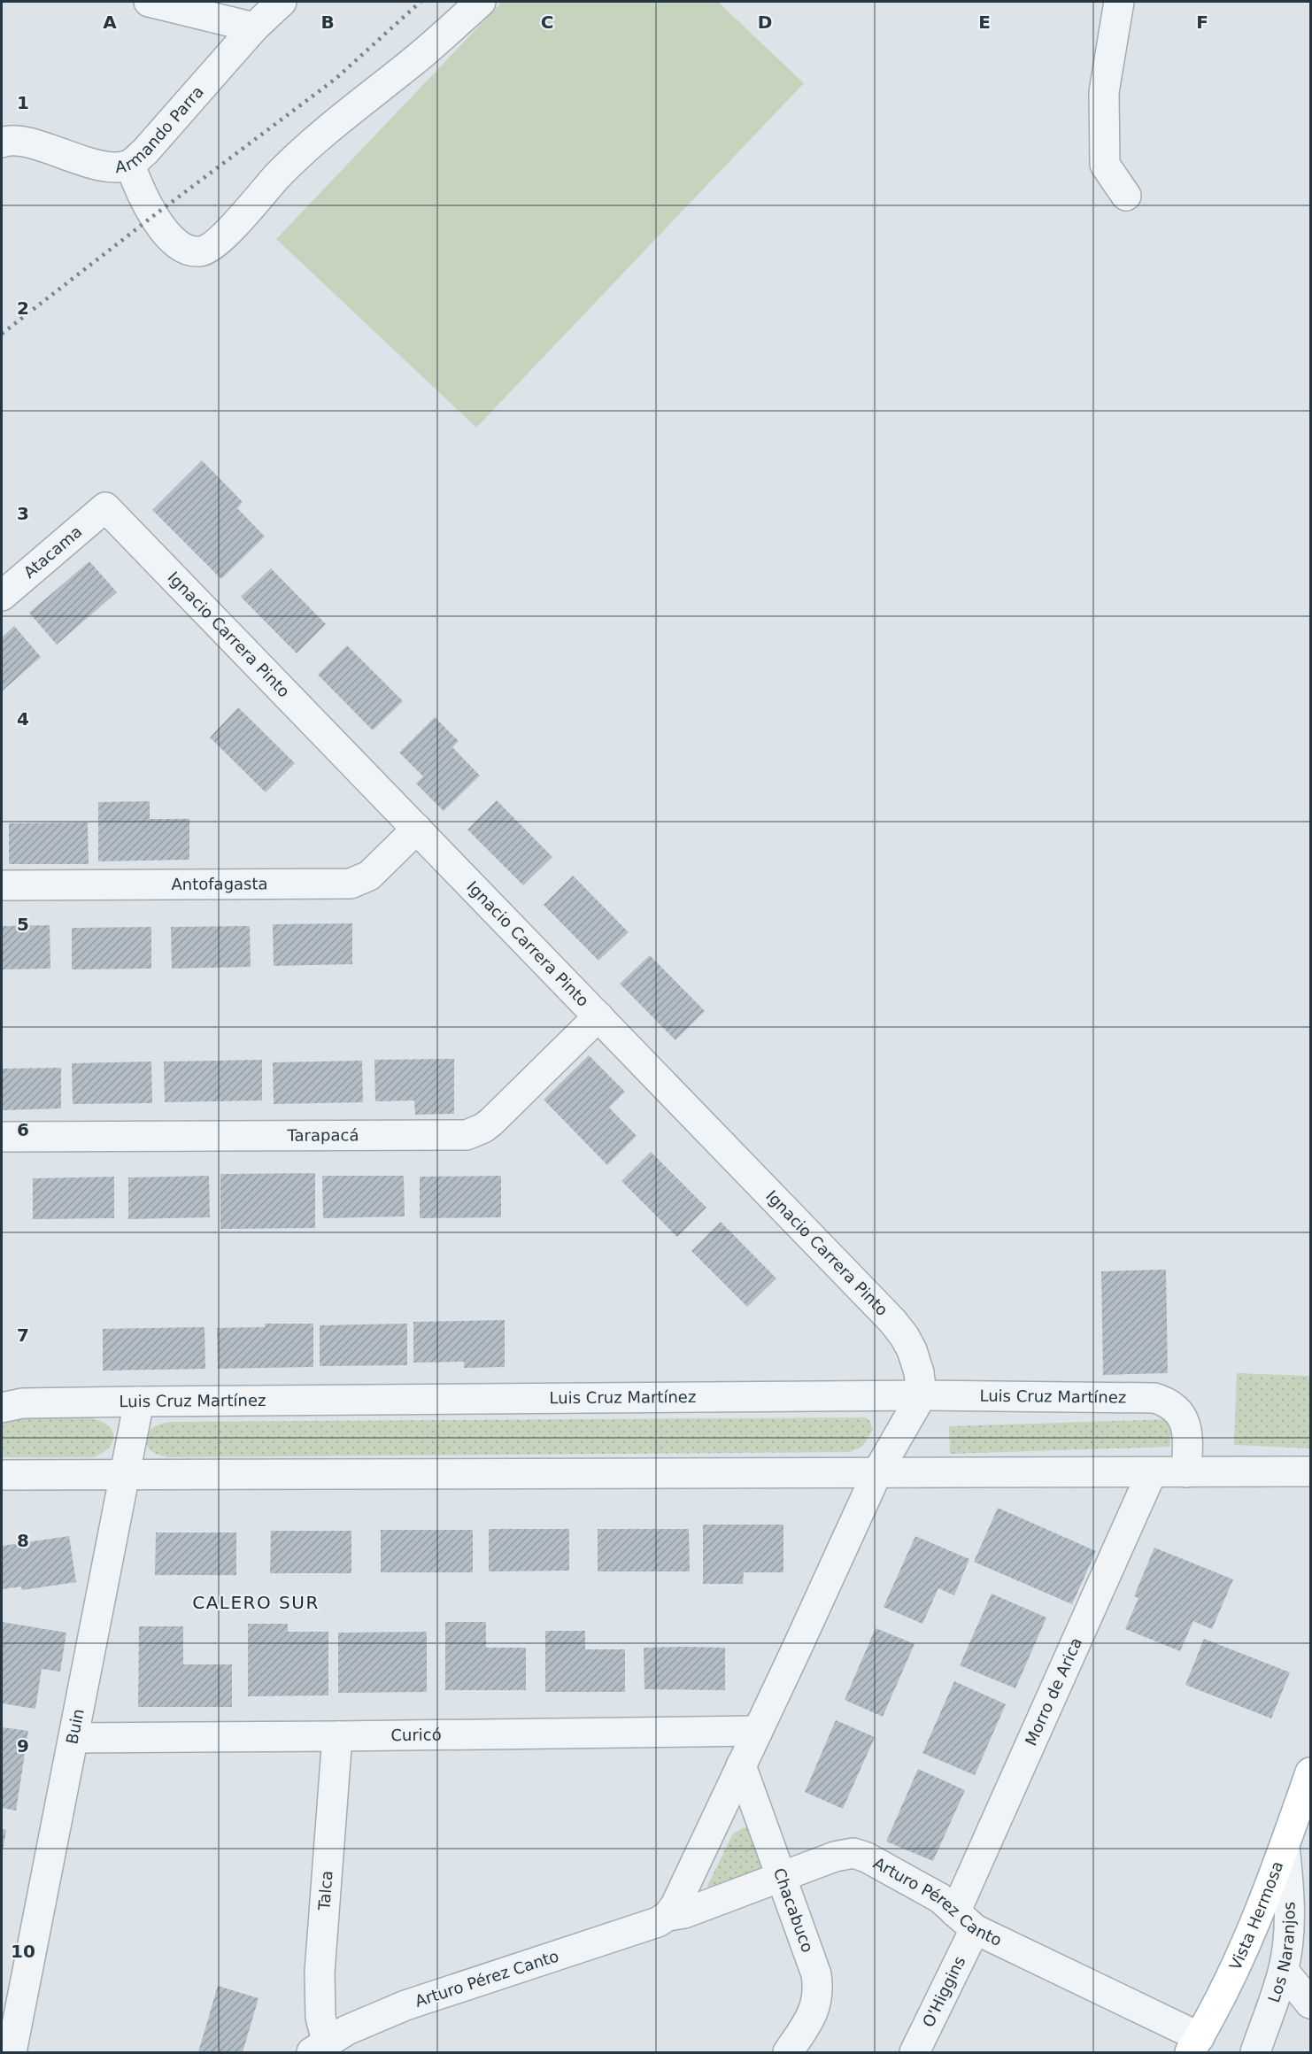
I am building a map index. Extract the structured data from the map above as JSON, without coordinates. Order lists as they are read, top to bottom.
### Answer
{
  "streets": {
    "main road": ["Vista Hermosa"],
    "street": [
      "Armando Parra",
      "Atacama",
      "Ignacio Carrera Pinto",
      "Antofagasta",
      "Tarapacá",
      "Luis Cruz Martínez",
      "Morro de Arica",
      "Buin",
      "Curicó",
      "Talca",
      "Arturo Pérez Canto",
      "Chacabuco",
      "Los Naranjos",
      "O'Higgins"
    ]
  },
  "crossings": [
    ["Atacama", "Ignacio Carrera Pinto"],
    ["Ignacio Carrera Pinto", "Antofagasta"],
    ["Ignacio Carrera Pinto", "Tarapacá"],
    ["Ignacio Carrera Pinto", "Luis Cruz Martínez"],
    ["Luis Cruz Martínez", "Buin"],
    ["Morro de Arica", "Arturo Pérez Canto"],
    ["Morro de Arica", "O'Higgins"],
    ["Buin", "Curicó"],
    ["Curicó", "Talca"],
    ["Talca", "Arturo Pérez Canto"],
    ["Arturo Pérez Canto", "Chacabuco"],
    ["Arturo Pérez Canto", "Vista Hermosa"],
    ["Arturo Pérez Canto", "O'Higgins"],
    ["Vista Hermosa", "Los Naranjos"]
  ],
  "districts": ["CALERO SUR"],
  "grid": {
    "columns": [
      "A",
      "B",
      "C",
      "D",
      "E",
      "F"
    ],
    "rows": [
      "1",
      "2",
      "3",
      "4",
      "5",
      "6",
      "7",
      "8",
      "9",
      "10"
    ]
  }
}
